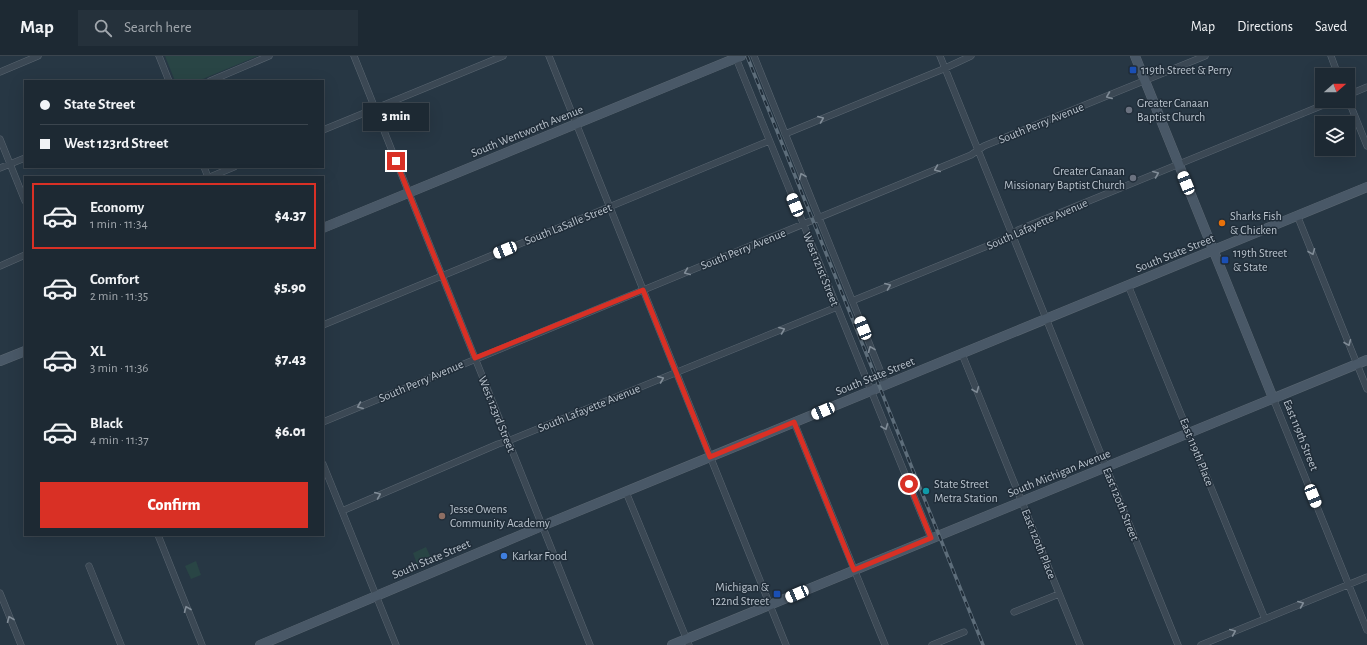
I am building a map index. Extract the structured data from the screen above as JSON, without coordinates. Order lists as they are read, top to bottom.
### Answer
{
  "streets": {
    "street": [
      "South Perry Avenue",
      "South Wentworth Avenue",
      "South LaSalle Street",
      "South Lafayette Avenue",
      "South State Street",
      "West 121st Street",
      "West 123rd Street",
      "East 119th Street",
      "East 119th Place",
      "South Michigan Avenue",
      "East 120th Street",
      "East 120th Place"
    ]
  },
  "crossings": [
    ["South Perry Avenue", "West 121st Street"],
    ["South Perry Avenue", "West 123rd Street"],
    ["South Perry Avenue", "East 119th Street"],
    ["South Perry Avenue", "East 120th Street"],
    ["South Wentworth Avenue", "West 121st Street"],
    ["South Wentworth Avenue", "West 123rd Street"],
    ["South LaSalle Street", "West 121st Street"],
    ["South LaSalle Street", "West 123rd Street"],
    ["South Lafayette Avenue", "West 121st Street"],
    ["South Lafayette Avenue", "West 123rd Street"],
    ["South Lafayette Avenue", "East 119th Street"],
    ["South Lafayette Avenue", "East 120th Street"],
    ["South State Street", "West 121st Street"],
    ["South State Street", "West 123rd Street"],
    ["South State Street", "East 119th Street"],
    ["South State Street", "East 119th Place"],
    ["South State Street", "East 120th Street"],
    ["South State Street", "East 120th Place"],
    ["West 121st Street", "South Michigan Avenue"],
    ["East 119th Street", "South Michigan Avenue"],
    ["East 119th Place", "South Michigan Avenue"],
    ["South Michigan Avenue", "East 120th Street"],
    ["South Michigan Avenue", "East 120th Place"]
  ],
  "one_way": ["South Perry Avenue", "South Lafayette Avenue", "East 120th Place"],
  "places": {
    "transit": ["119th Street & Perry", "119th Street & State", "Michigan & 122nd Street"],
    "other": [
      "Greater Canaan Baptist Church",
      "Greater Canaan Missionary Baptist Church",
      "Sharks Fish & Chicken",
      "State Street Metra Station",
      "Jesse Owens Community Academy",
      "Karkar Food"
    ]
  },
  "north": "right",
  "page": {
    "header": "Map",
    "search": "Search here",
    "nav": ["Map", "Directions", "Saved"],
    "banner": ["State Street", "West 123rd Street"],
    "bubble": "3 min",
    "list": [
      {
        "name": "Economy",
        "note": "1 min · 11:34",
        "value": "$4.37"
      },
      {
        "name": "Comfort",
        "note": "2 min · 11:35",
        "value": "$5.90"
      },
      {
        "name": "XL",
        "note": "3 min · 11:36",
        "value": "$7.43"
      },
      {
        "name": "Black",
        "note": "4 min · 11:37",
        "value": "$6.01"
      }
    ],
    "buttons": "Confirm"
  }
}
